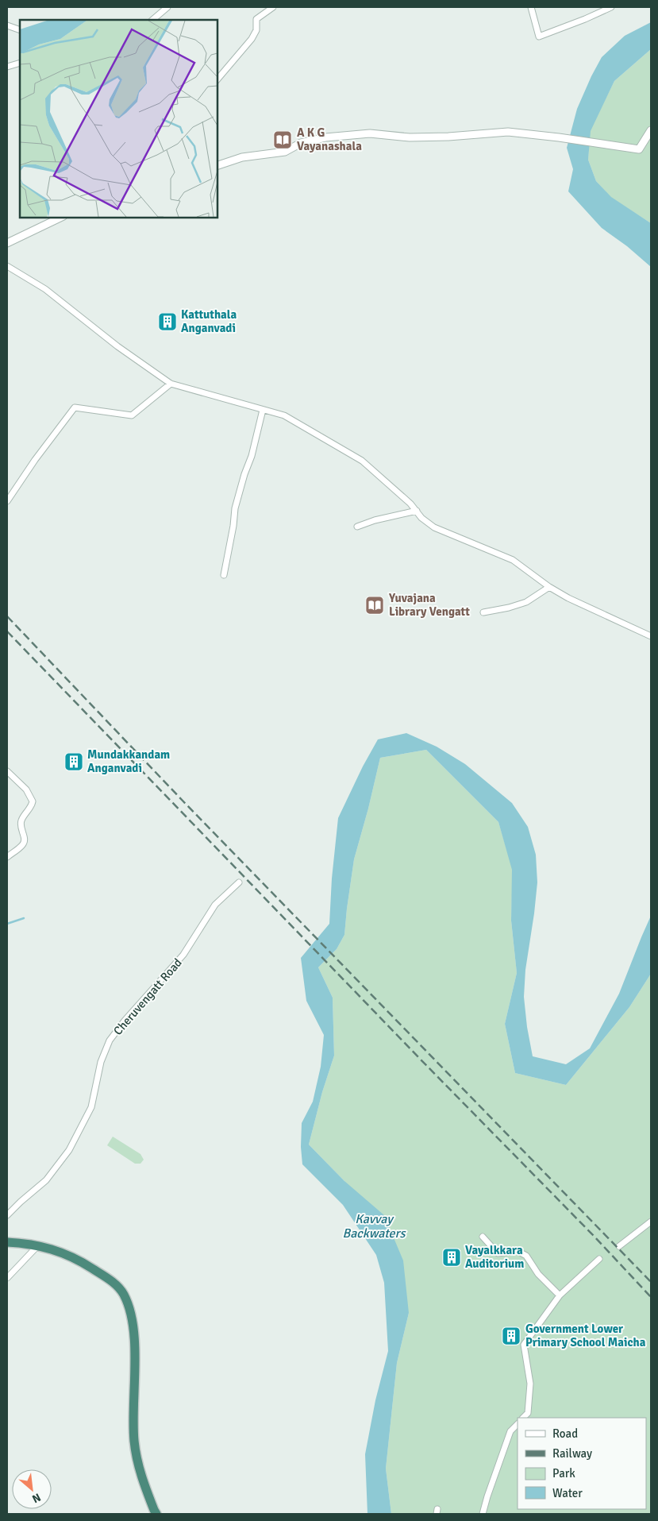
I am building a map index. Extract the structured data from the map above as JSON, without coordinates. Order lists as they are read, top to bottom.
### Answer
{
  "streets": {
    "street": ["Cheruvengatt Road"]
  },
  "water": ["Kavvay Backwaters"],
  "places": {
    "library": ["A K G Vayanashala", "Yuvajana Library Vengatt"],
    "building": [
      "Kattuthala Anganvadi",
      "Mundakkandam Anganvadi",
      "Vayalkkara Auditorium",
      "Government Lower Primary School Maicha"
    ]
  },
  "legend": [
    "Road",
    "Railway",
    "Park",
    "Water"
  ],
  "north": "bottom right"
}
